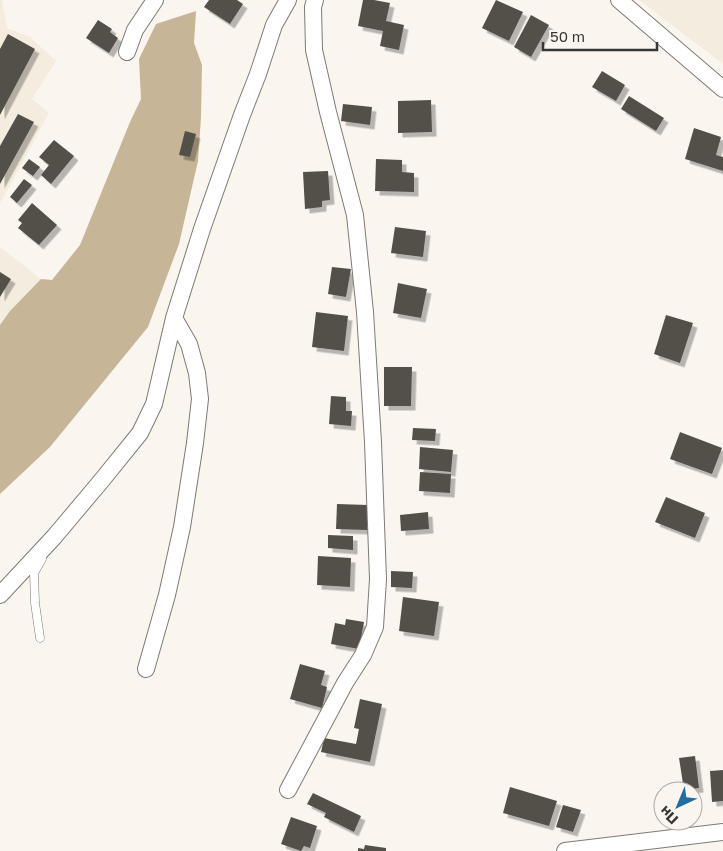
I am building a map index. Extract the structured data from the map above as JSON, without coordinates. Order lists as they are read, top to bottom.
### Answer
{
  "scale_bar": "50 m",
  "north": "bottom left"
}
